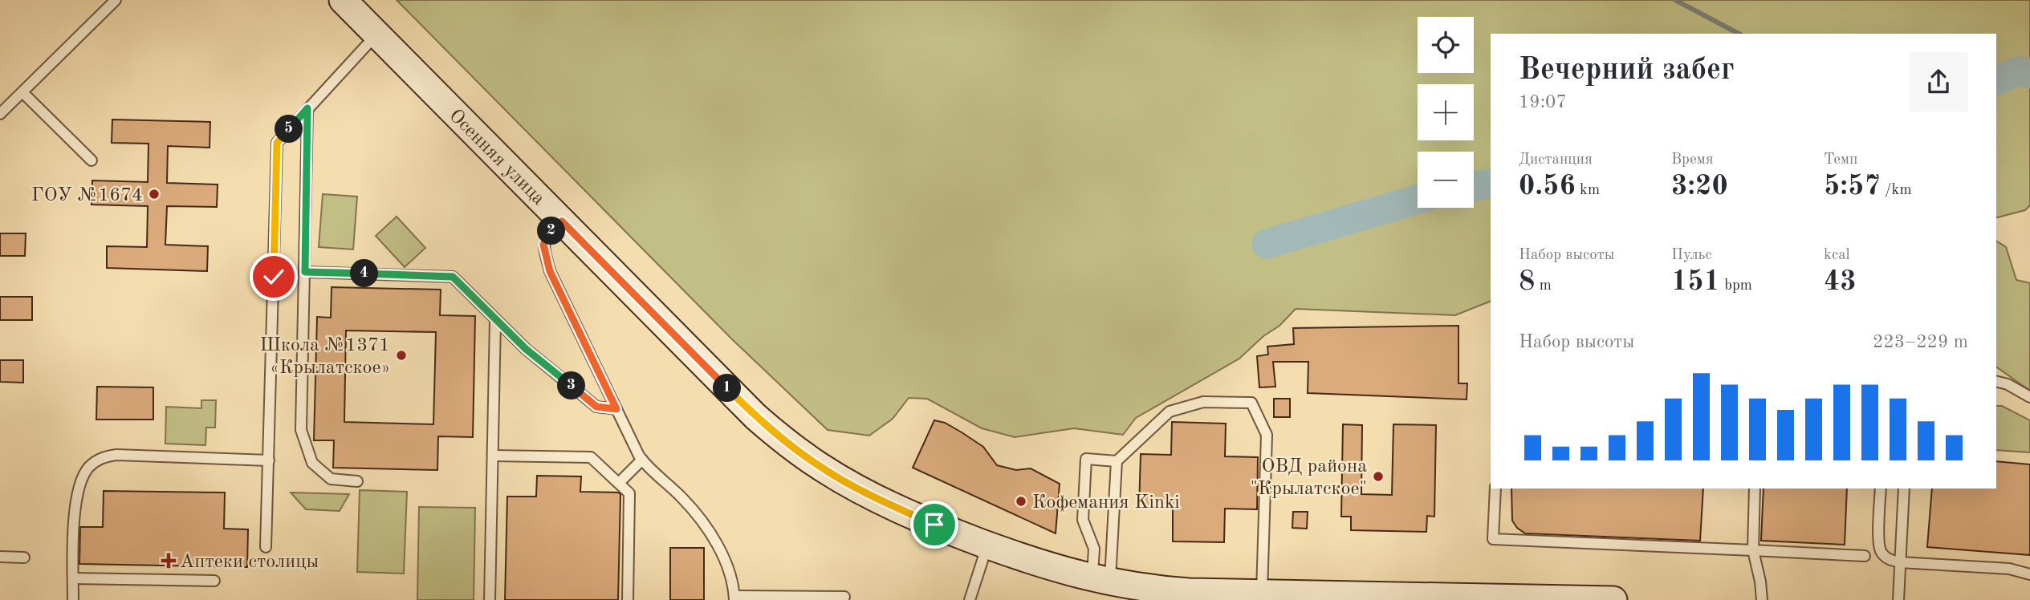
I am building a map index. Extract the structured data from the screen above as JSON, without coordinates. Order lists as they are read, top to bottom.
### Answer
{
  "streets": {
    "main road": ["Осенняя улица"]
  },
  "places": {
    "other": [
      "ГОУ №1674",
      "Школа №1371 «Крылатское»",
      "ОВД района \"Крылатское\"",
      "Кофемания Kinki"
    ],
    "health": ["Аптеки столицы"]
  },
  "page": {
    "map_buttons": ["+", "−"],
    "heading": ["Вечерний забег", "19:07"],
    "pins": [
      "5",
      "2",
      "4",
      "3",
      "1"
    ],
    "stats": [
      ["Дистанция", "0.56 km"],
      ["Время", "3:20"],
      ["Темп", "5:57 /km"],
      ["Набор высоты", "8 m"],
      ["Пульс", "151 bpm"],
      ["kcal", "43"]
    ],
    "chart": ["Набор высоты", "223–229 m"]
  }
}
